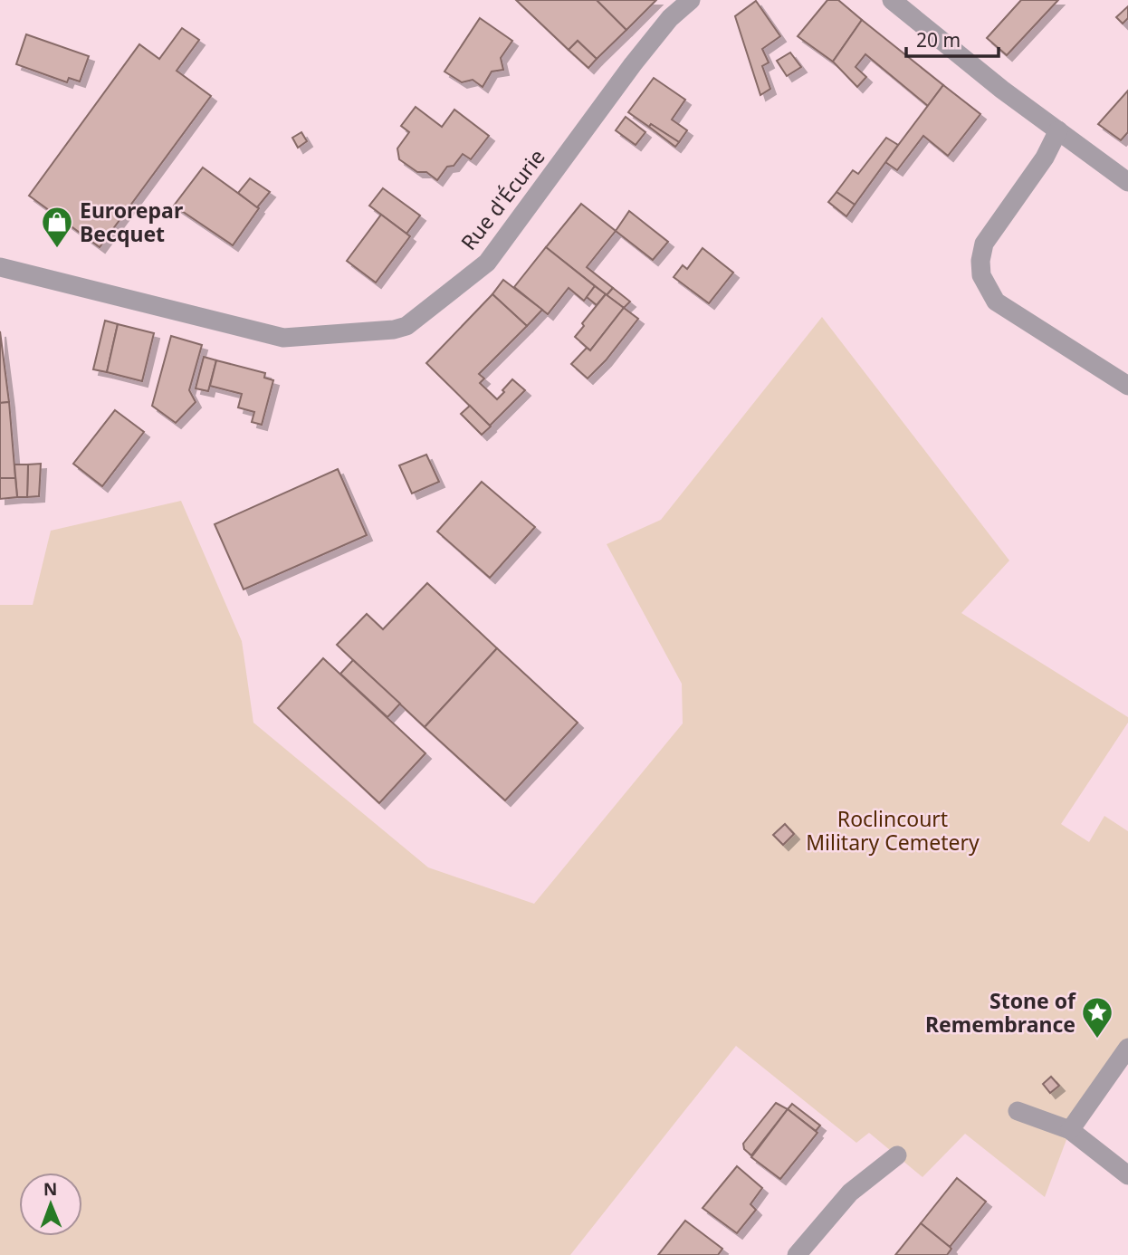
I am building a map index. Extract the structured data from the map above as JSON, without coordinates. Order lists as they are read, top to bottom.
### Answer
{
  "streets": {
    "street": ["Rue d'Écurie"]
  },
  "parks": ["Roclincourt Military Cemetery"],
  "places": {
    "shop": ["Eurorepar Becquet"],
    "place": ["Stone of Remembrance"]
  },
  "scale_bar": "20 m",
  "north": "top"
}
